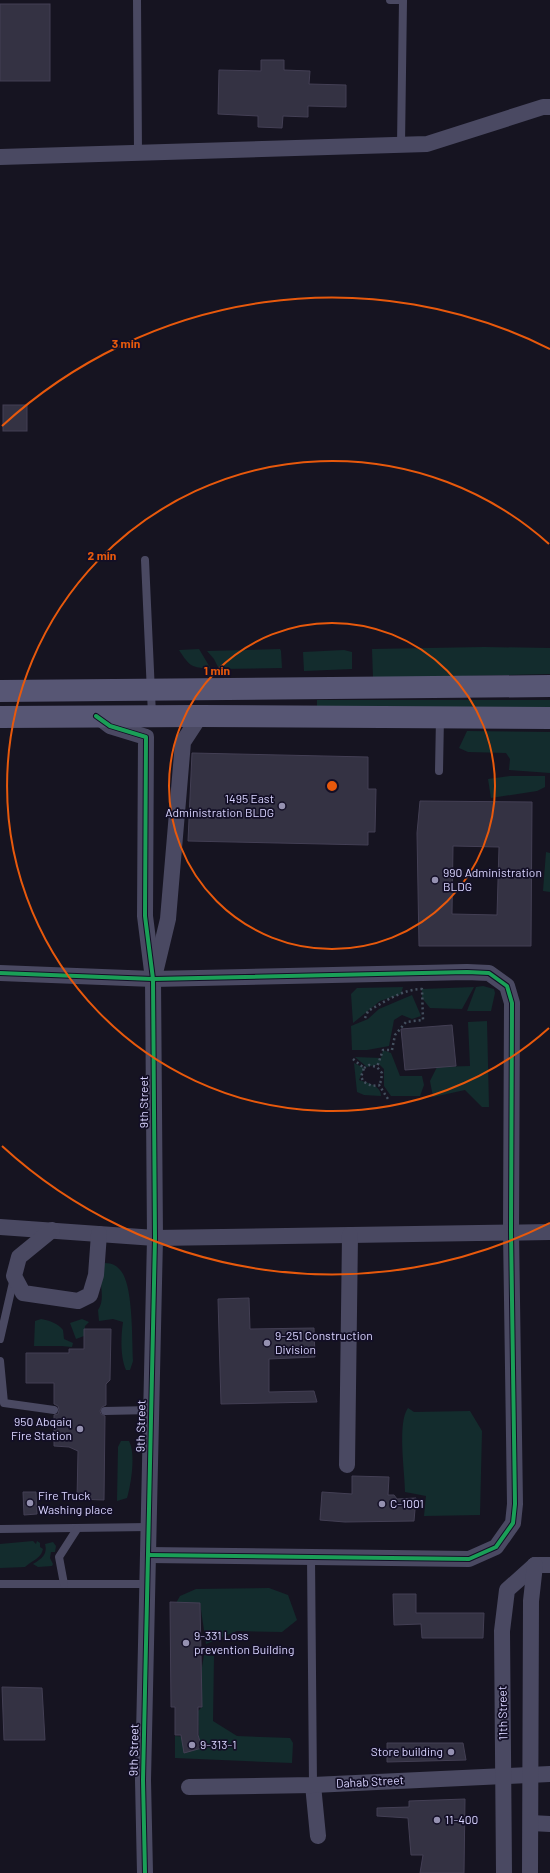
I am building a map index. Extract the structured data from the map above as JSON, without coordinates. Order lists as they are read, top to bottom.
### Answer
{
  "streets": {
    "street": ["9th Street", "11th Street", "Dahab Street"]
  },
  "crossings": [
    ["11th Street", "Dahab Street"]
  ],
  "places": [
    "1495 East Administration BLDG",
    "990 Administration BLDG",
    "9-251 Construction Division",
    "950 Abqaiq Fire Station",
    "Fire Truck Washing place",
    "C-1001",
    "9-331 Loss prevention Building",
    "9-313-1",
    "Store building",
    "11-400"
  ],
  "rings": ["3 min", "2 min", "1 min"]
}
